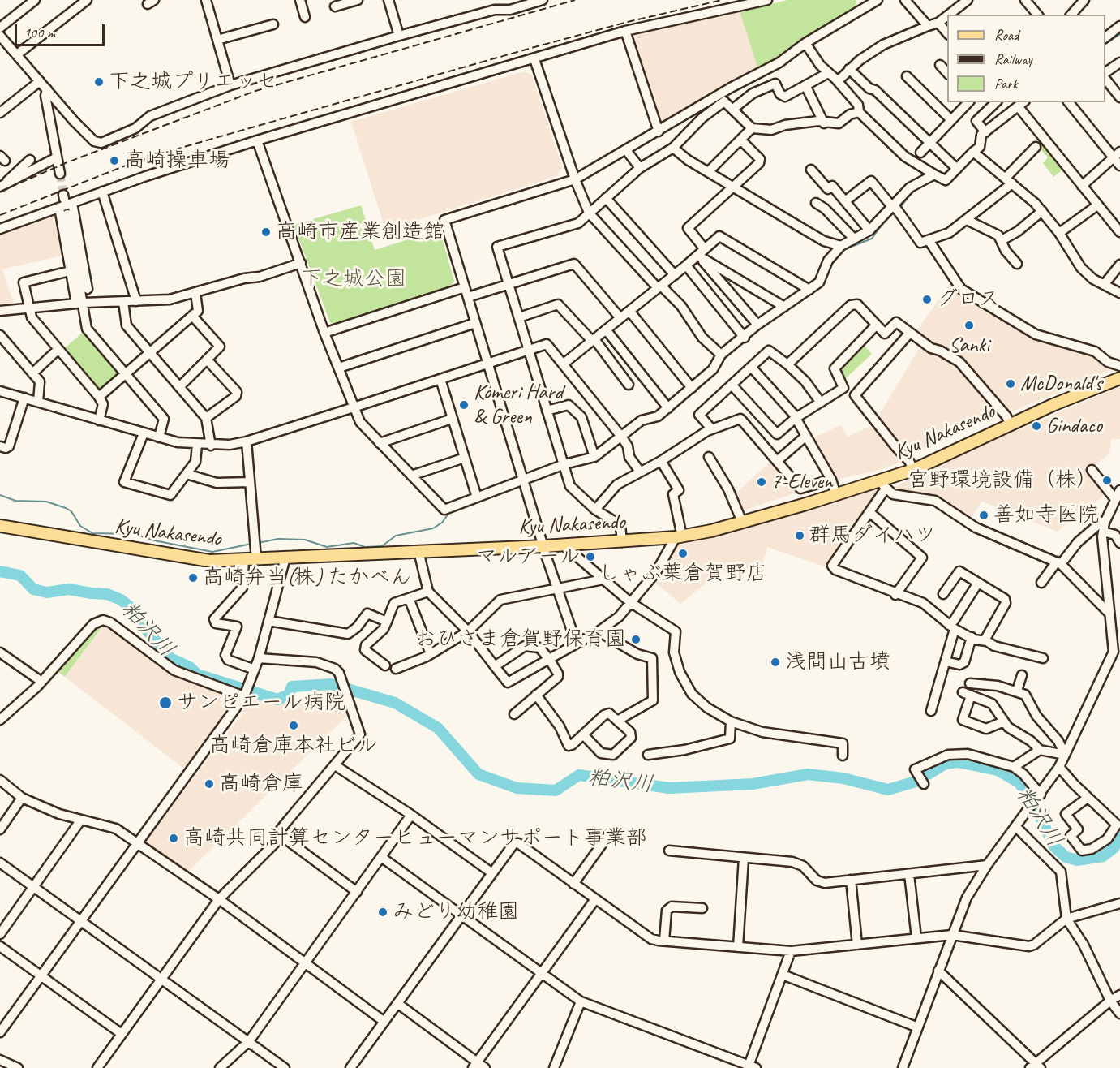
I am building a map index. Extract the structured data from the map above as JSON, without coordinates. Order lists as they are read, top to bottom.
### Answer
{
  "streets": {
    "main road": ["Kyu Nakasendo"]
  },
  "water": ["粕沢川"],
  "parks": ["下之城公園"],
  "places": [
    "下之城プリエッセ",
    "高崎操車場",
    "高崎市産業創造館",
    "グロス",
    "Sanki",
    "McDonald's",
    "Komeri Hard & Green",
    "Gindaco",
    "宮野環境設備（株）",
    "7-Eleven",
    "善如寺医院",
    "群馬ダイハツ",
    "しゃぶ葉倉賀野店",
    "マルアール",
    "高崎弁当(株) たかべん",
    "おひさま倉賀野保育園",
    "浅間山古墳",
    "サンピエール病院",
    "高崎倉庫本社ビル",
    "高崎倉庫",
    "高崎共同計算センターヒューマンサポート事業部",
    "みどり幼稚園"
  ],
  "legend": ["Road", "Railway", "Park"],
  "scale_bar": "100 m"
}
